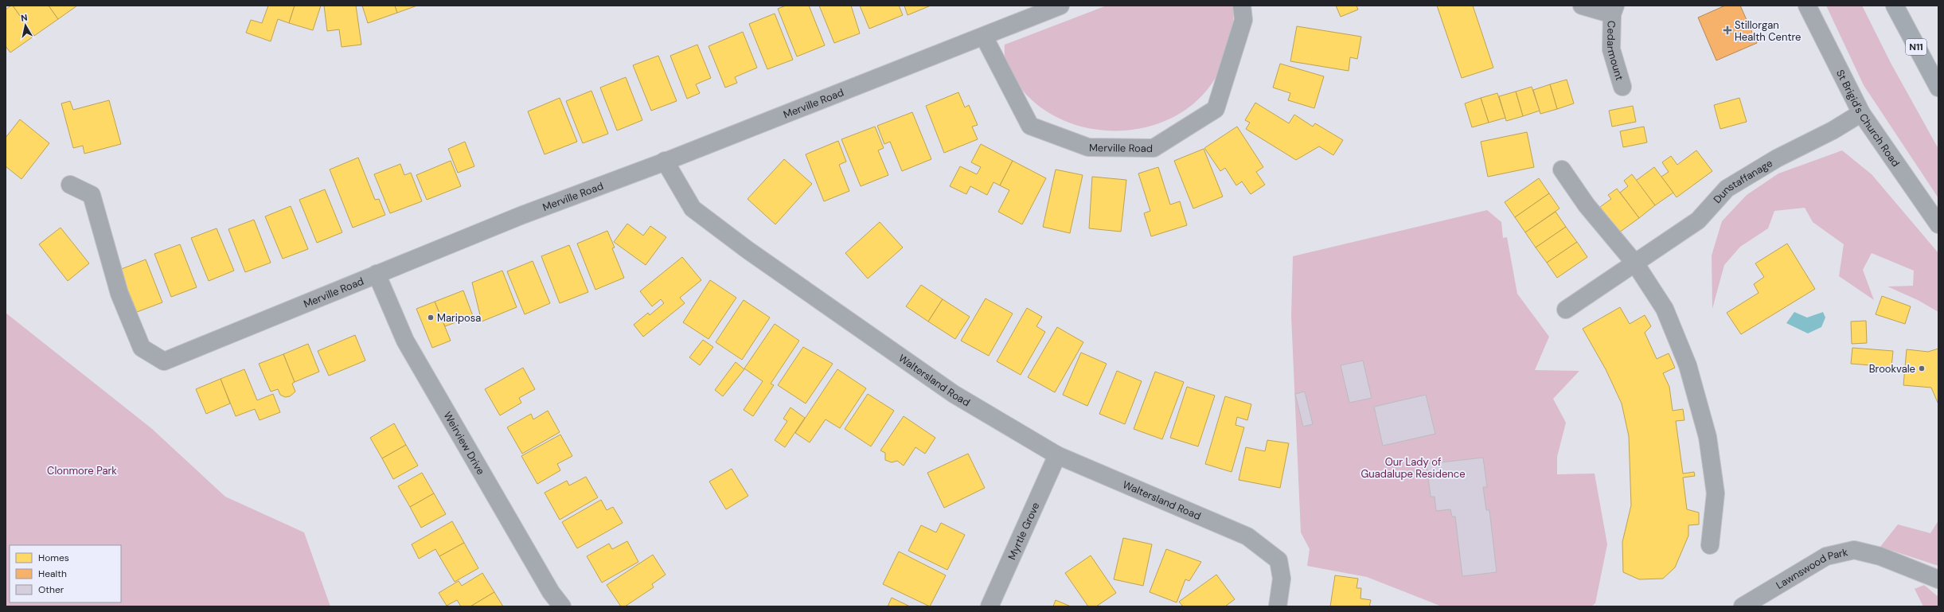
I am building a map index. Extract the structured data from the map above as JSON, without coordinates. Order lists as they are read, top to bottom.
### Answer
{
  "streets": {
    "highway": ["N11"],
    "street": [
      "Cedarmount",
      "Merville Road",
      "St Brigid's Church Road",
      "Dunstaffanage",
      "Waltersland Road",
      "Weirview Drive",
      "Myrtle Grove",
      "Lawnswood Park"
    ]
  },
  "crossings": [
    ["Merville Road", "Waltersland Road"],
    ["Merville Road", "Weirview Drive"],
    ["St Brigid's Church Road", "Dunstaffanage"],
    ["Waltersland Road", "Myrtle Grove"]
  ],
  "parks": ["Our Lady of Guadalupe Residence", "Clonmore Park"],
  "places": {
    "health": ["Stillorgan Health Centre"],
    "other": ["Mariposa", "Brookvale"]
  },
  "legend": ["Homes", "Health", "Other"],
  "north": "top"
}
